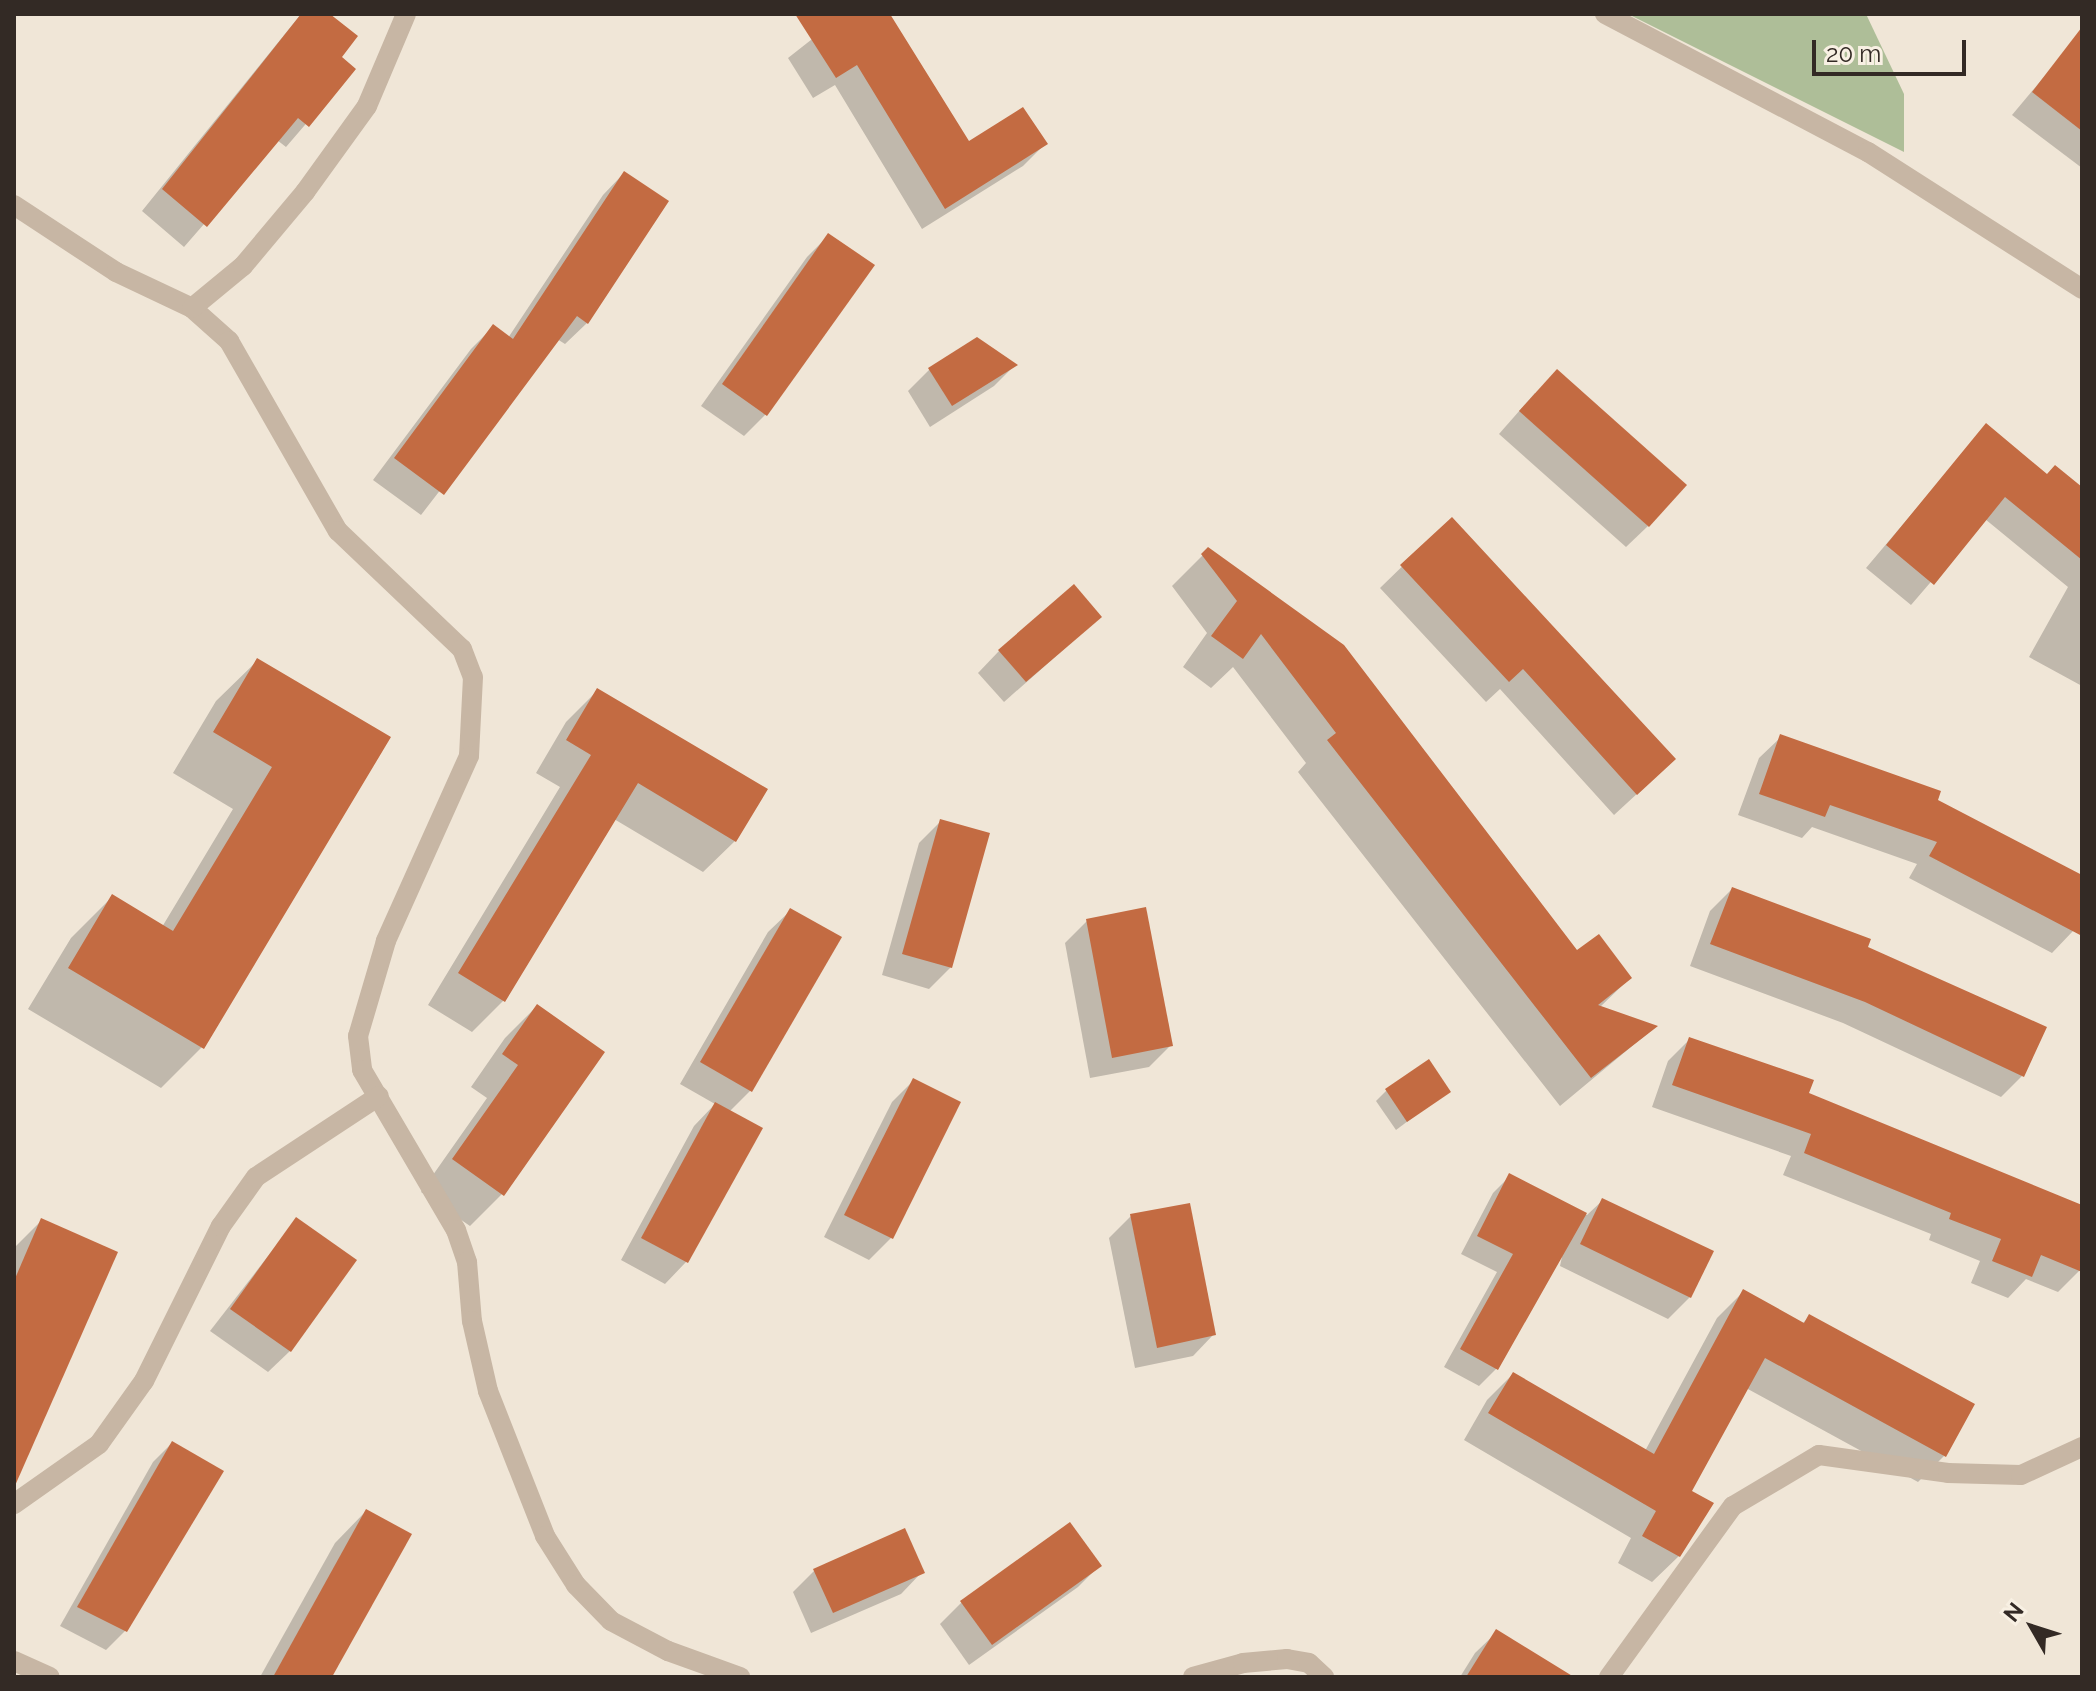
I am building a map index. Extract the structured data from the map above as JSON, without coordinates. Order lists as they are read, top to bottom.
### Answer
{
  "scale_bar": "20 m",
  "north": "top left"
}
